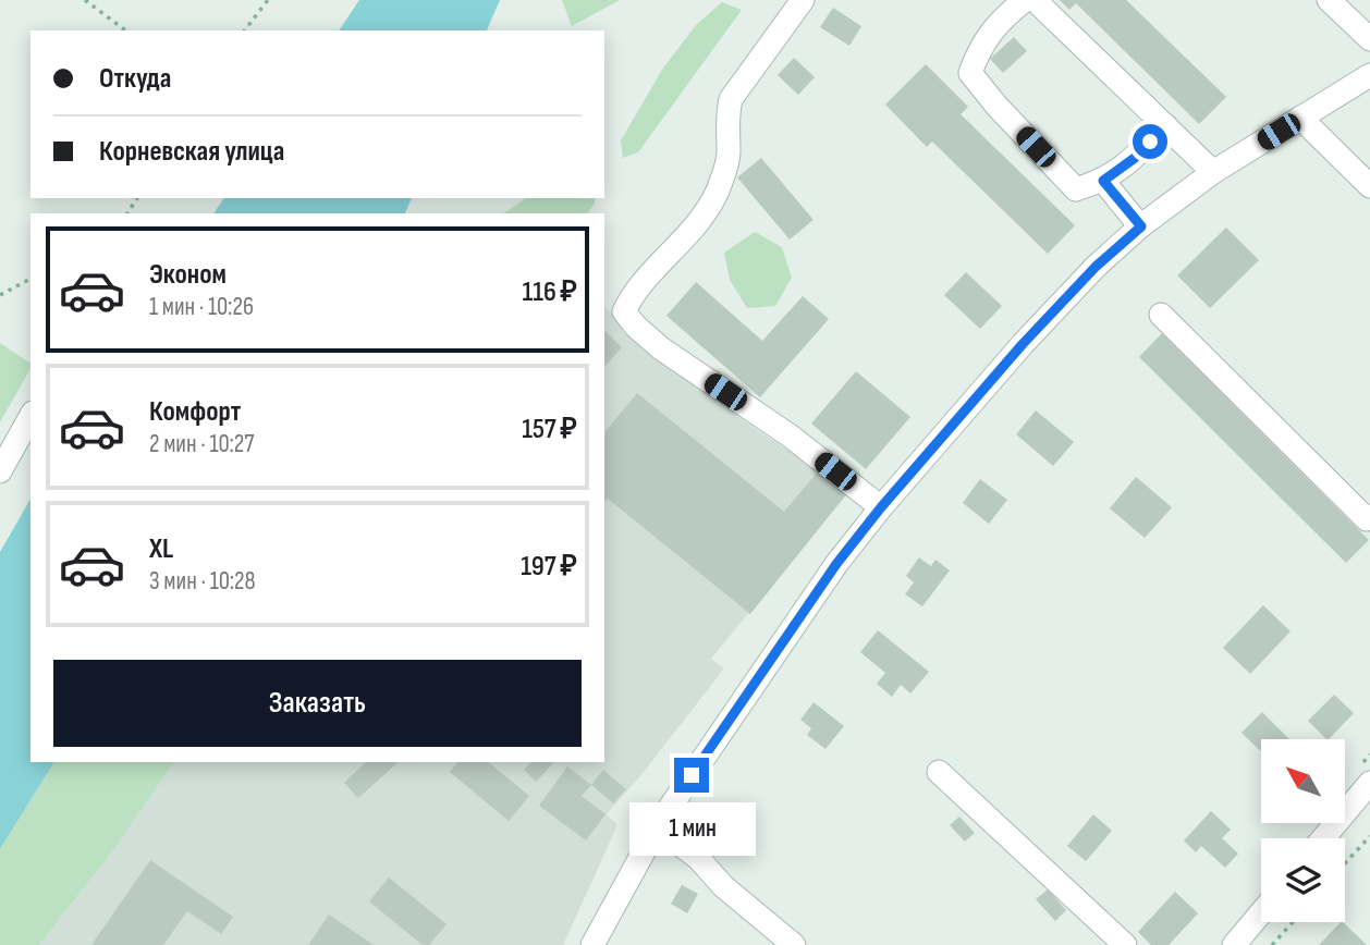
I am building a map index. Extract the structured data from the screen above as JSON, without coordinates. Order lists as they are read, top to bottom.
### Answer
{
  "north": "top left",
  "page": {
    "banner": ["Откуда", "Корневская улица"],
    "list": [
      {
        "name": "Эконом",
        "note": "1 мин · 10:26",
        "value": "116 ₽"
      },
      {
        "name": "Комфорт",
        "note": "2 мин · 10:27",
        "value": "157 ₽"
      },
      {
        "name": "XL",
        "note": "3 мин · 10:28",
        "value": "197 ₽"
      }
    ],
    "buttons": "Заказать",
    "bubble": "1 мин"
  }
}
